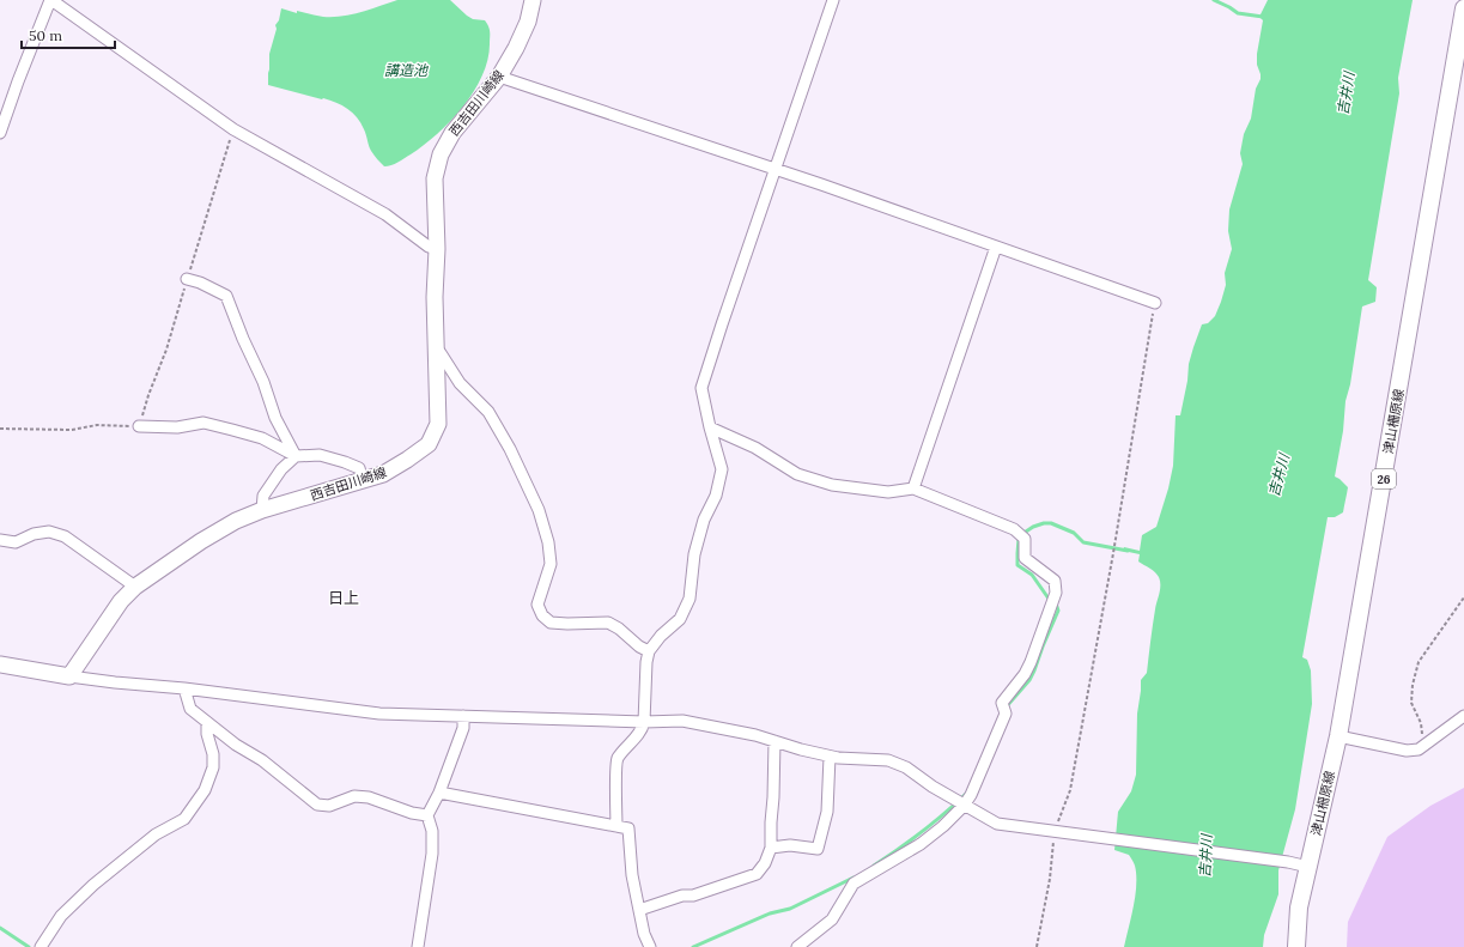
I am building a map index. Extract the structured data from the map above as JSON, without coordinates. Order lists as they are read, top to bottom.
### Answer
{
  "streets": {
    "main road": ["西吉田川崎線", "津山柵原線", "26"]
  },
  "districts": ["日上"],
  "water": ["講造池", "吉井川"],
  "scale_bar": "50 m"
}
